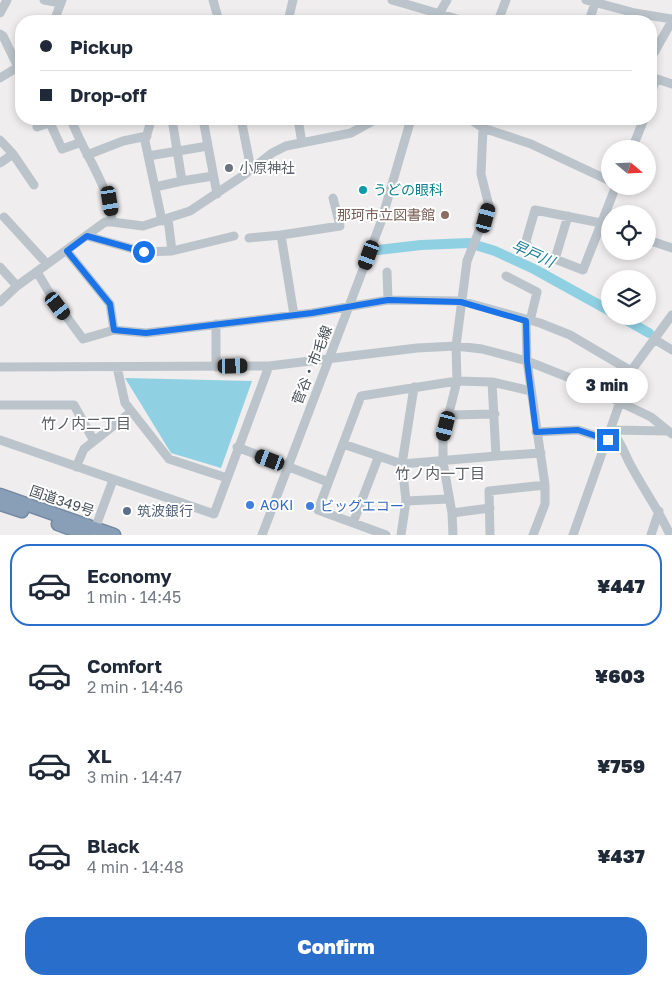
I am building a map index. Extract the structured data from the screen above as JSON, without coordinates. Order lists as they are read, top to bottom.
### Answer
{
  "streets": {
    "highway": ["国道349号"],
    "street": ["菅谷・市毛線"]
  },
  "districts": ["竹ノ内二丁目", "竹ノ内一丁目"],
  "water": ["早戸川"],
  "places": [
    "小原神社",
    "うどの眼科",
    "那珂市立図書館",
    "AOKI",
    "ビッグエコー",
    "筑波銀行"
  ],
  "north": "right",
  "page": {
    "banner": ["Pickup", "Drop-off"],
    "bubble": "3 min",
    "list": [
      {
        "name": "Economy",
        "note": "1 min · 14:45",
        "value": "¥447"
      },
      {
        "name": "Comfort",
        "note": "2 min · 14:46",
        "value": "¥603"
      },
      {
        "name": "XL",
        "note": "3 min · 14:47",
        "value": "¥759"
      },
      {
        "name": "Black",
        "note": "4 min · 14:48",
        "value": "¥437"
      }
    ],
    "buttons": "Confirm"
  }
}
